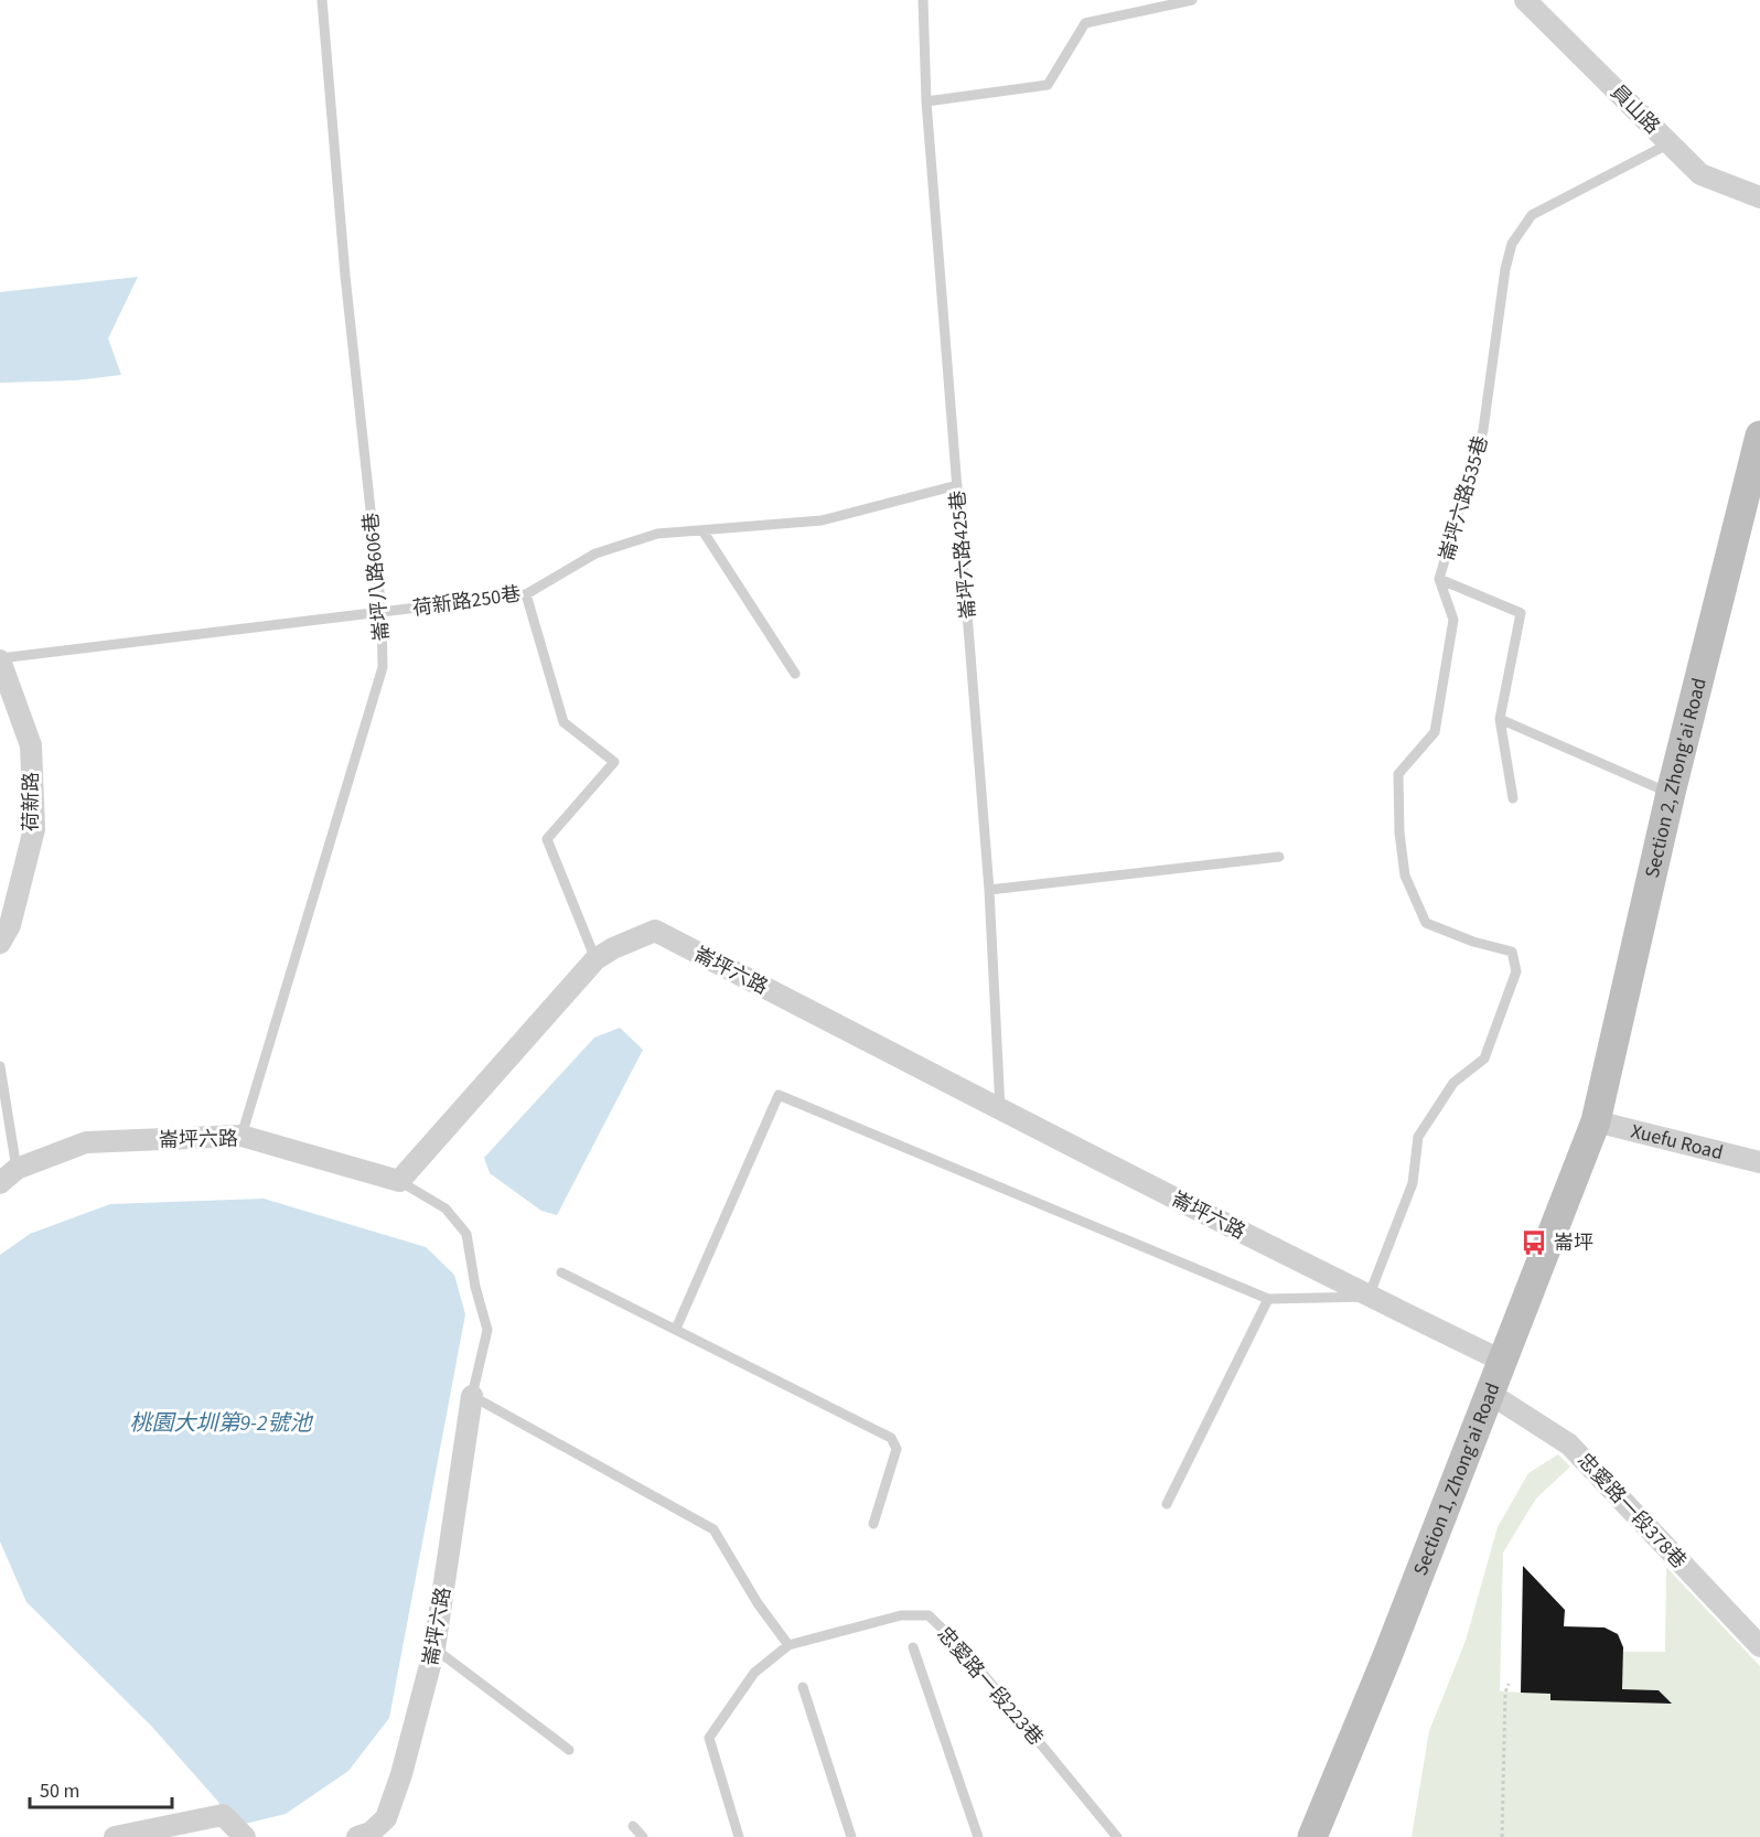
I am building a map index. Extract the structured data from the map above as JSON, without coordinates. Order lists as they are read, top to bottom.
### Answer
{
  "streets": {
    "main road": ["Section 2, Zhong'ai Road", "Section 1, Zhong'ai Road"],
    "street": [
      "員山路",
      "荷新路",
      "崙坪六路",
      "Xuefu Road",
      "忠愛路一段378巷"
    ],
    "lane": [
      "崙坪六路535巷",
      "崙坪六路425巷",
      "崙坪八路606巷",
      "荷新路250巷",
      "忠愛路一段223巷"
    ]
  },
  "crossings": [
    ["員山路", "崙坪六路535巷"],
    ["崙坪六路535巷", "崙坪六路"],
    ["崙坪六路425巷", "荷新路250巷"],
    ["崙坪六路425巷", "崙坪六路"],
    ["崙坪八路606巷", "荷新路250巷"],
    ["崙坪八路606巷", "崙坪六路"],
    ["荷新路250巷", "荷新路"],
    ["Section 2, Zhong'ai Road", "Xuefu Road"],
    ["Section 2, Zhong'ai Road", "Section 1, Zhong'ai Road"],
    ["崙坪六路", "Section 1, Zhong'ai Road"],
    ["Xuefu Road", "Section 1, Zhong'ai Road"],
    ["Section 1, Zhong'ai Road", "忠愛路一段378巷"]
  ],
  "water": ["桃園大圳第9-2號池"],
  "places": {
    "bus stop": ["崙坪"]
  },
  "scale_bar": "50 m"
}
